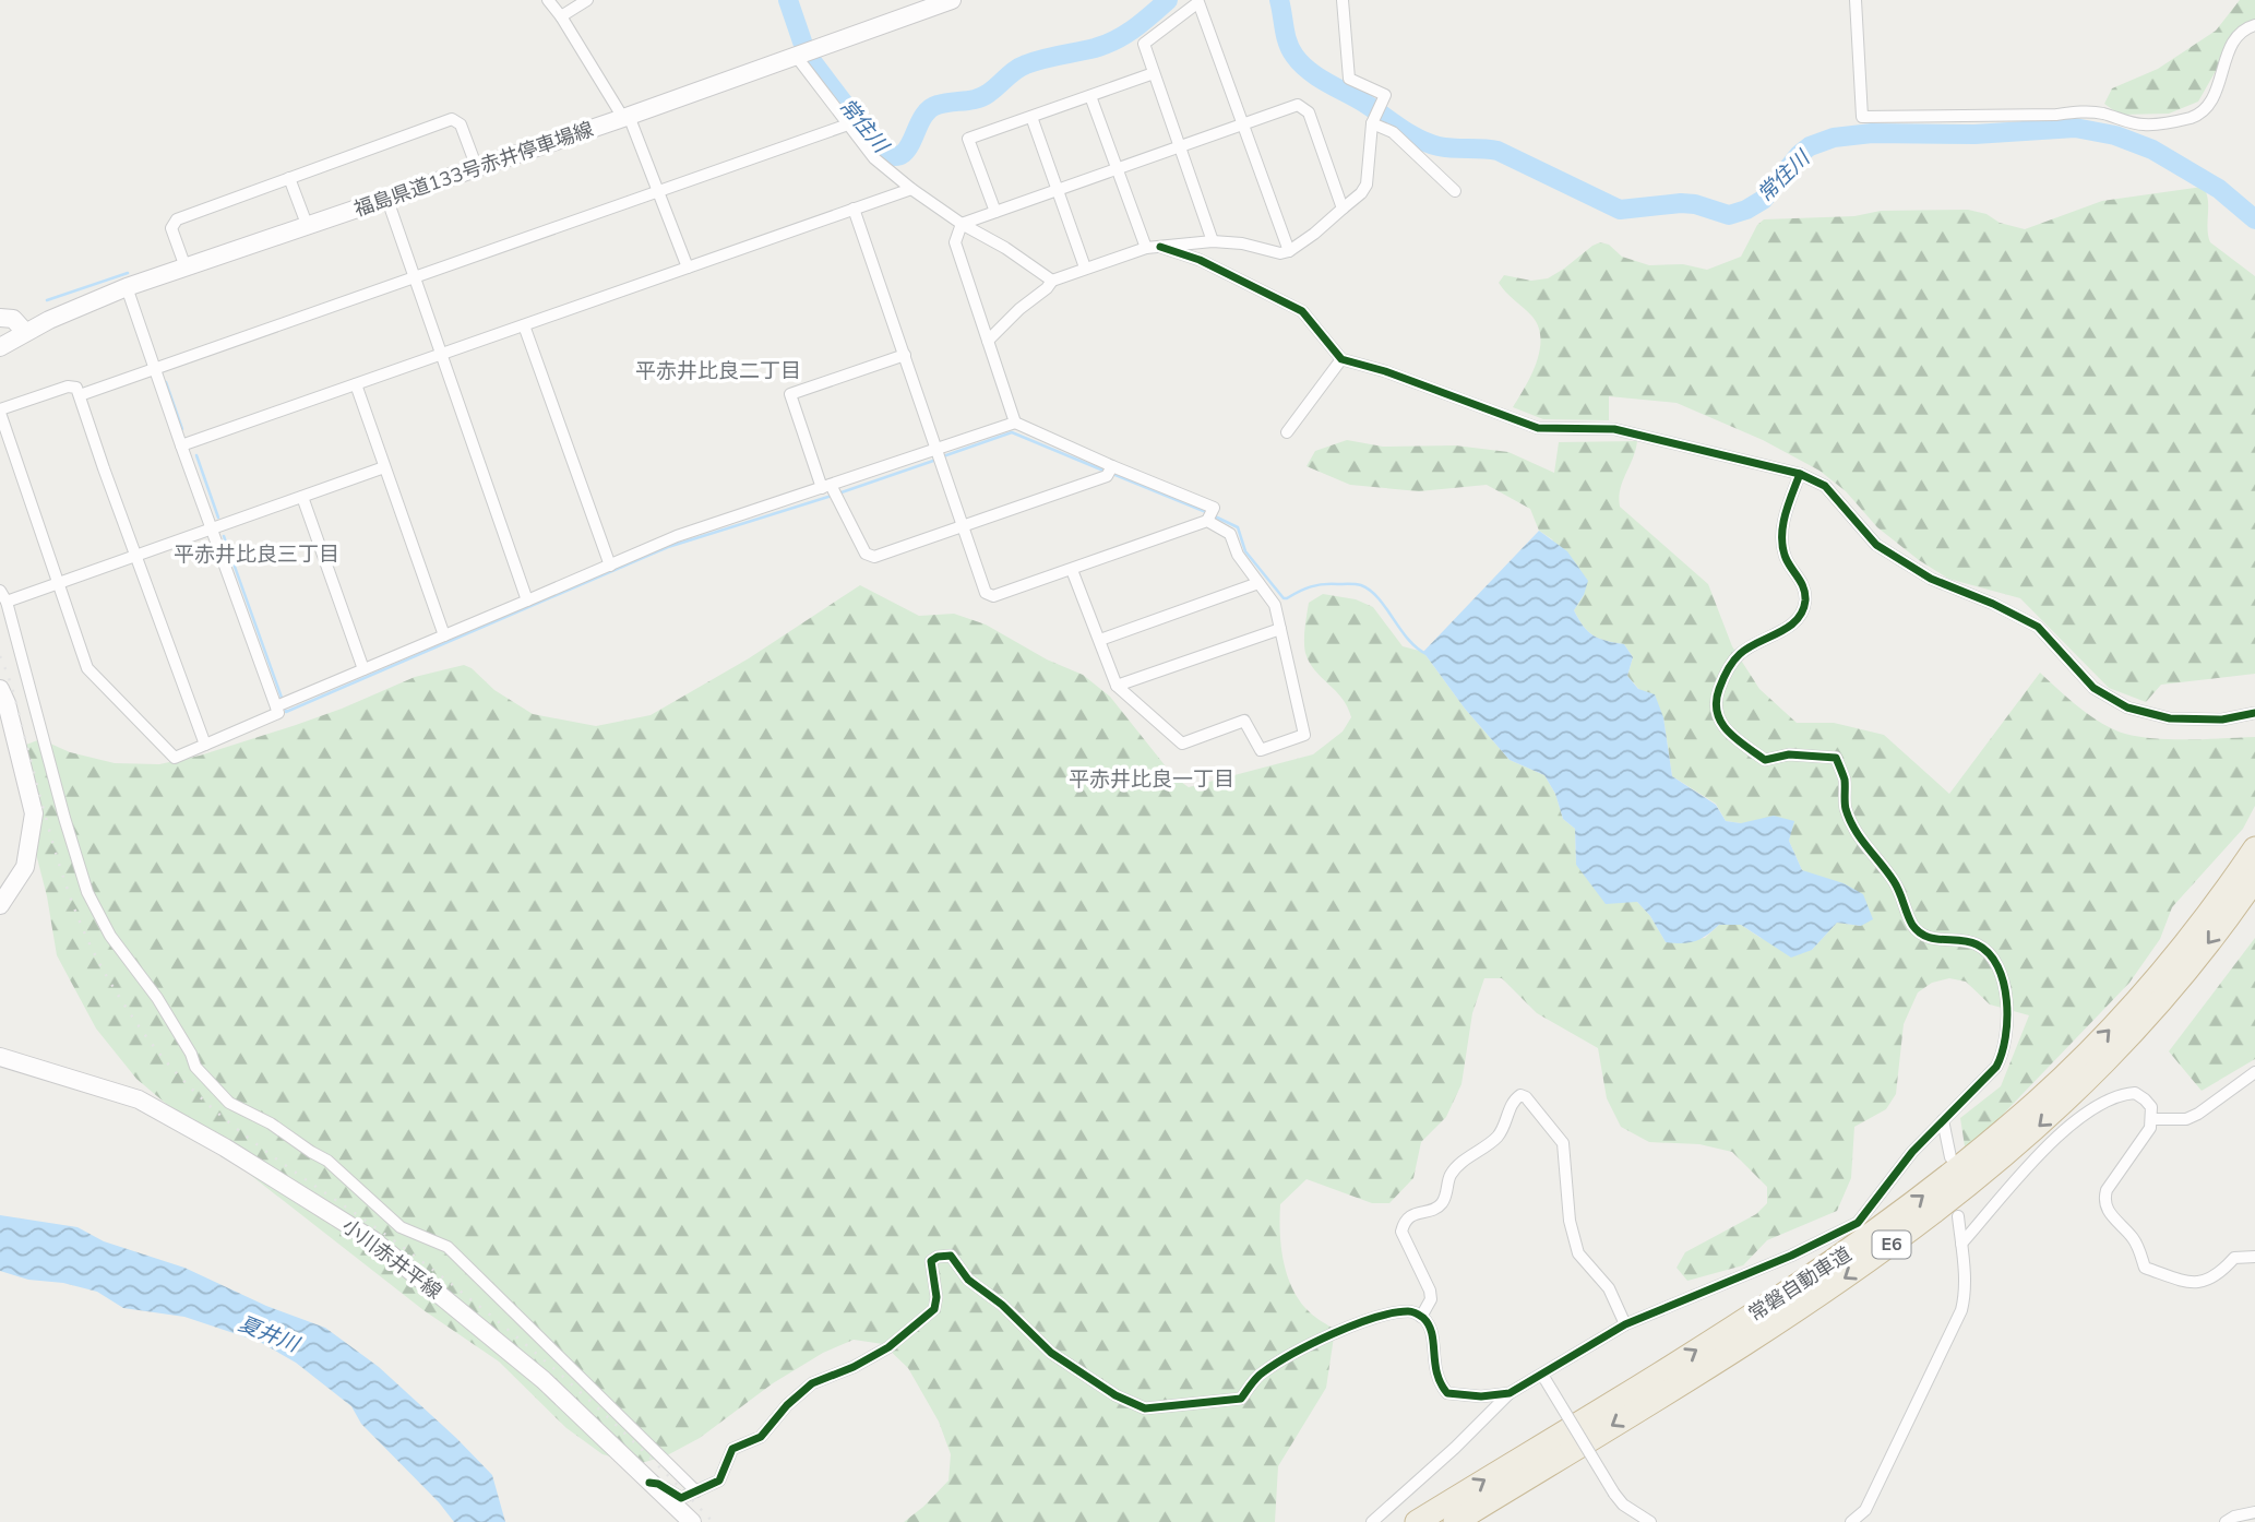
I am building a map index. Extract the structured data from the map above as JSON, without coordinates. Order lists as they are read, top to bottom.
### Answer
{
  "streets": {
    "highway": ["E6", "常磐自動車道"],
    "main road": ["福島県道133号赤井停車場線", "小川赤井平線"]
  },
  "districts": ["平赤井比良二丁目", "平赤井比良三丁目", "平赤井比良一丁目"],
  "water": ["常住川", "夏井川"]
}
